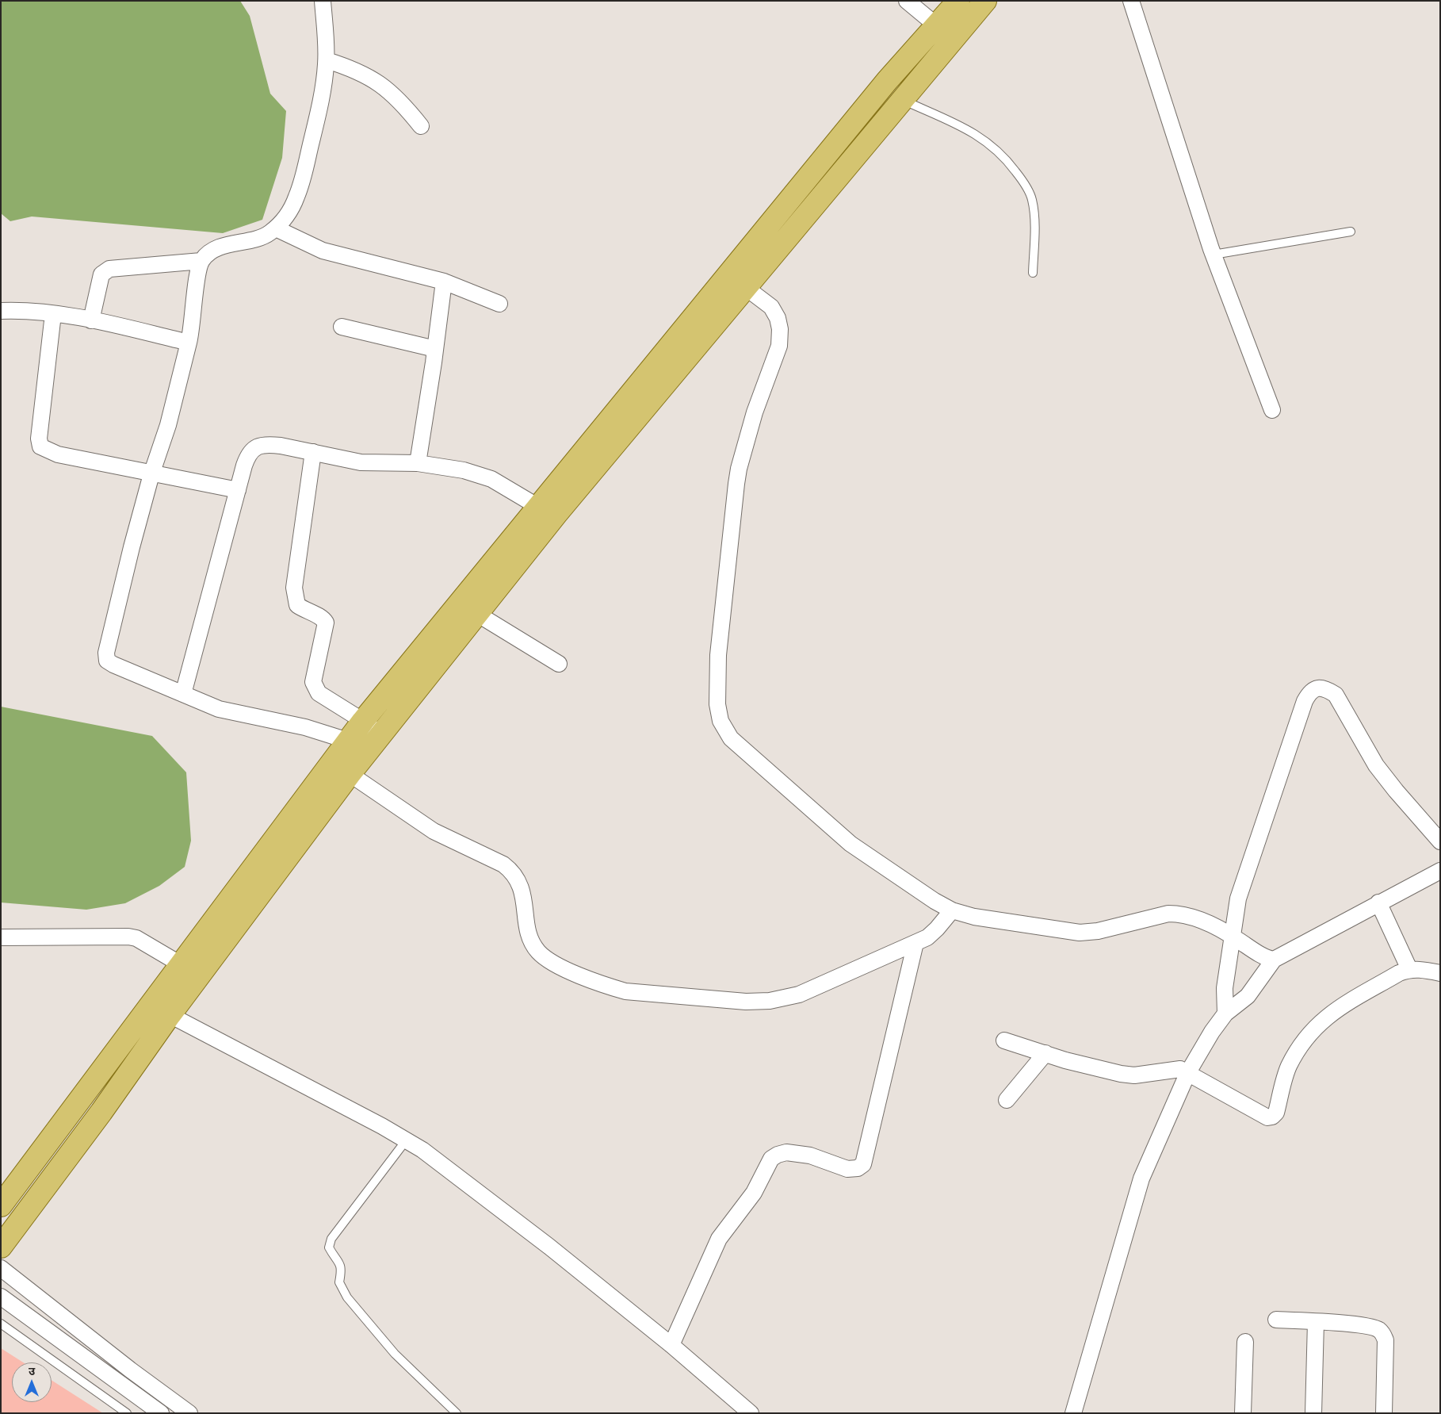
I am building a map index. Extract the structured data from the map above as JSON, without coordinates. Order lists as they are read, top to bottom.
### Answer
{
  "north": "top"
}
